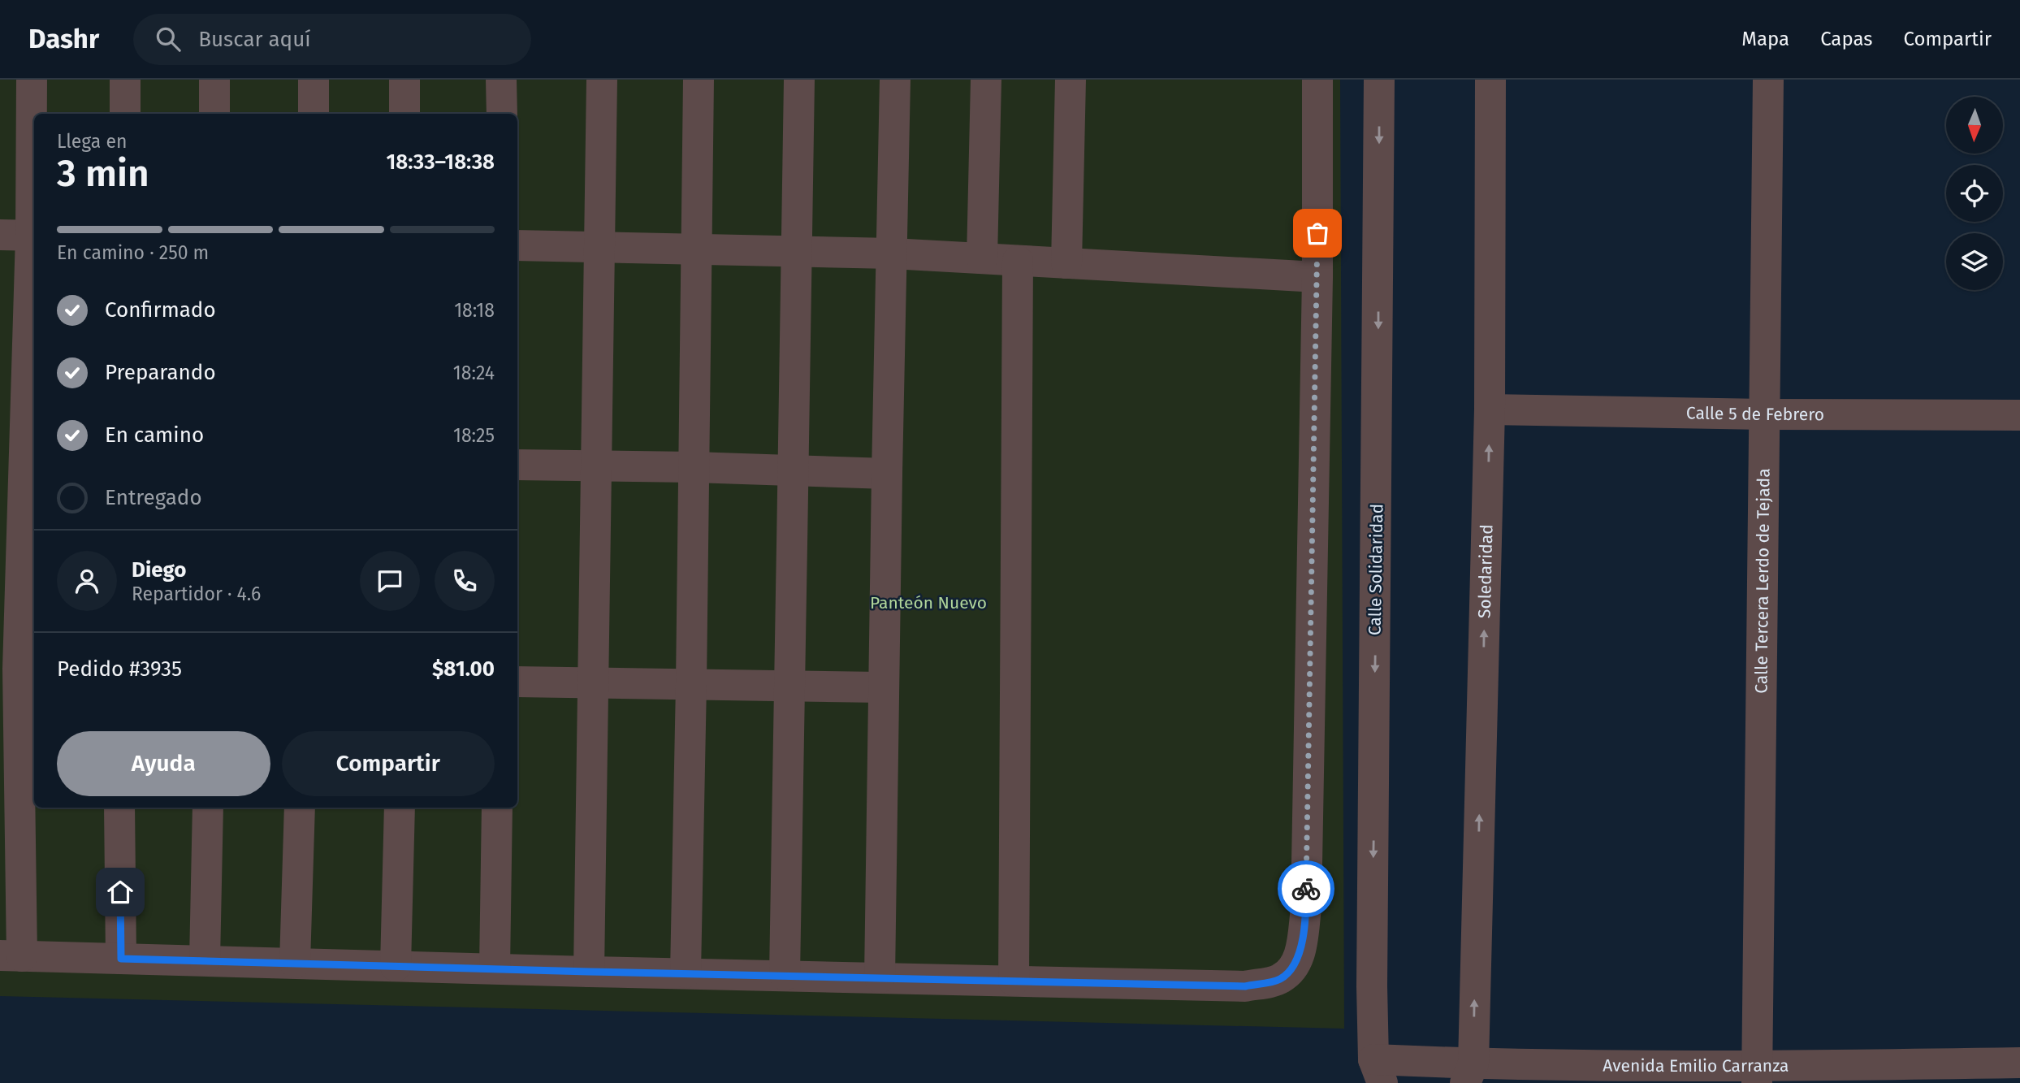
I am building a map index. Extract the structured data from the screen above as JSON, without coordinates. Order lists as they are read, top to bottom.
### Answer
{
  "streets": {
    "street": [
      "Calle 5 de Febrero",
      "Calle Solidaridad",
      "Soledaridad",
      "Calle Tercera Lerdo de Tejada",
      "Avenida Emilio Carranza"
    ]
  },
  "crossings": [
    ["Calle 5 de Febrero", "Soledaridad"],
    ["Calle 5 de Febrero", "Calle Tercera Lerdo de Tejada"],
    ["Calle Solidaridad", "Avenida Emilio Carranza"],
    ["Soledaridad", "Avenida Emilio Carranza"],
    ["Calle Tercera Lerdo de Tejada", "Avenida Emilio Carranza"]
  ],
  "one_way": ["Calle Solidaridad", "Soledaridad"],
  "parks": ["Panteón Nuevo"],
  "north": "bottom",
  "page": {
    "header": "Dashr",
    "search": "Buscar aquí",
    "nav": ["Mapa", "Capas", "Compartir"],
    "heading": ["3 min", "Llega en", "18:33–18:38"],
    "panel": [
      "Diego",
      "Repartidor · 4.6",
      "Pedido #3935",
      "$81.00"
    ],
    "bar": "En camino · 250 m",
    "list": [
      ["Confirmado", "18:18"],
      ["Preparando", "18:24"],
      ["En camino", "18:25"],
      "Entregado"
    ],
    "buttons": ["Ayuda", "Compartir"]
  }
}
